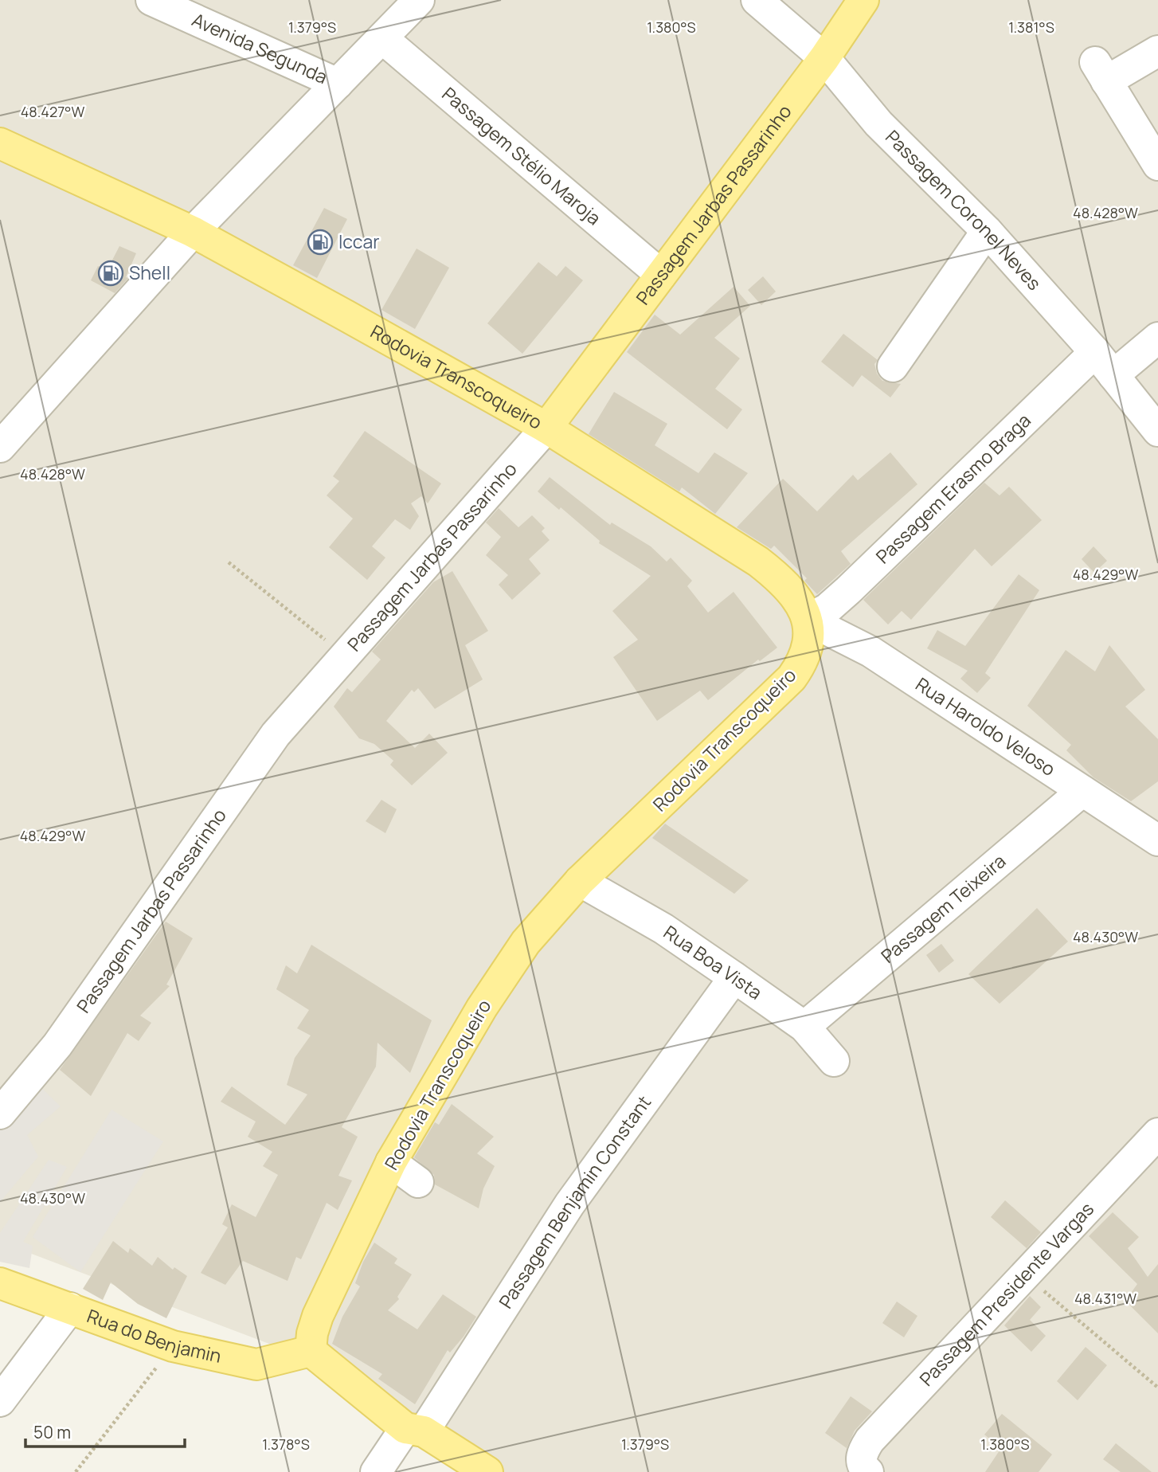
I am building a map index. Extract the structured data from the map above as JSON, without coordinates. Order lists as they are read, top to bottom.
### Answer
{
  "streets": {
    "main road": ["Passagem Jarbas Passarinho", "Rodovia Transcoqueiro", "Rua do Benjamin"],
    "street": [
      "Avenida Segunda",
      "Passagem Stélio Maroja",
      "Passagem Coronel Neves",
      "Passagem Erasmo Braga",
      "Rua Haroldo Veloso",
      "Passagem Teixeira",
      "Rua Boa Vista",
      "Passagem Benjamin Constant",
      "Passagem Presidente Vargas"
    ]
  },
  "crossings": [
    ["Passagem Stélio Maroja", "Passagem Jarbas Passarinho"],
    ["Passagem Jarbas Passarinho", "Passagem Coronel Neves"],
    ["Passagem Jarbas Passarinho", "Rodovia Transcoqueiro"],
    ["Passagem Coronel Neves", "Passagem Erasmo Braga"],
    ["Rodovia Transcoqueiro", "Passagem Erasmo Braga"],
    ["Rodovia Transcoqueiro", "Rua Haroldo Veloso"],
    ["Rodovia Transcoqueiro", "Rua Boa Vista"],
    ["Rodovia Transcoqueiro", "Rua do Benjamin"],
    ["Passagem Erasmo Braga", "Rua Haroldo Veloso"],
    ["Rua Haroldo Veloso", "Passagem Teixeira"],
    ["Passagem Teixeira", "Rua Boa Vista"],
    ["Rua Boa Vista", "Passagem Benjamin Constant"]
  ],
  "places": {
    "fuel station": ["Iccar", "Shell"]
  },
  "scale_bar": "50 m",
  "coordinates": [
    "1.379°S",
    "1.380°S",
    "1.381°S",
    "48.427°W",
    "48.428°W",
    "48.429°W",
    "48.430°W",
    "48.431°W",
    "1.378°S"
  ]
}
